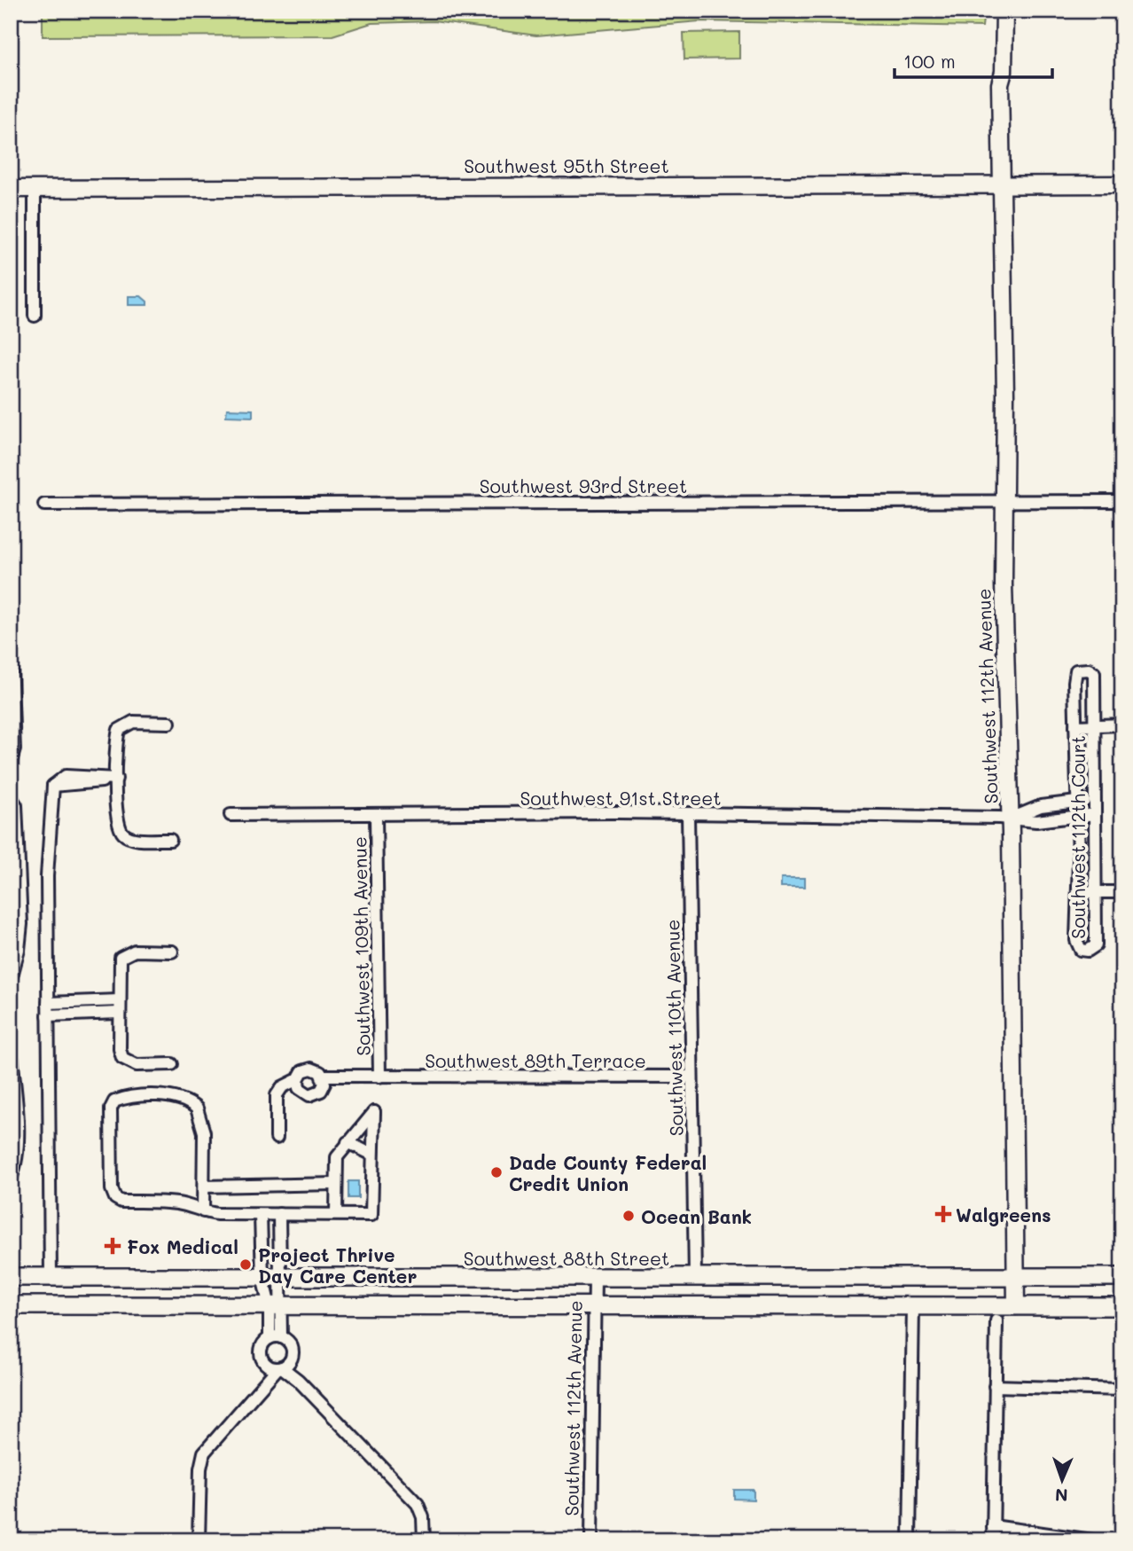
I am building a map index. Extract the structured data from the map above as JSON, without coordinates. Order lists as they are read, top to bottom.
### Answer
{
  "streets": {
    "main road": ["Southwest 88th Street"],
    "street": [
      "Southwest 95th Street",
      "Southwest 93rd Street",
      "Southwest 112th Avenue",
      "Southwest 91st Street",
      "Southwest 112th Court",
      "Southwest 109th Avenue",
      "Southwest 110th Avenue",
      "Southwest 89th Terrace"
    ]
  },
  "crossings": [
    ["Southwest 95th Street", "Southwest 112th Avenue"],
    ["Southwest 93rd Street", "Southwest 112th Avenue"],
    ["Southwest 112th Avenue", "Southwest 91st Street"],
    ["Southwest 112th Avenue", "Southwest 88th Street"],
    ["Southwest 91st Street", "Southwest 112th Court"],
    ["Southwest 91st Street", "Southwest 109th Avenue"],
    ["Southwest 91st Street", "Southwest 110th Avenue"],
    ["Southwest 109th Avenue", "Southwest 89th Terrace"],
    ["Southwest 110th Avenue", "Southwest 89th Terrace"],
    ["Southwest 110th Avenue", "Southwest 88th Street"]
  ],
  "places": {
    "other": ["Dade County Federal Credit Union", "Ocean Bank", "Project Thrive Day Care Center"],
    "health": ["Walgreens", "Fox Medical"]
  },
  "scale_bar": "100 m",
  "north": "bottom"
}
